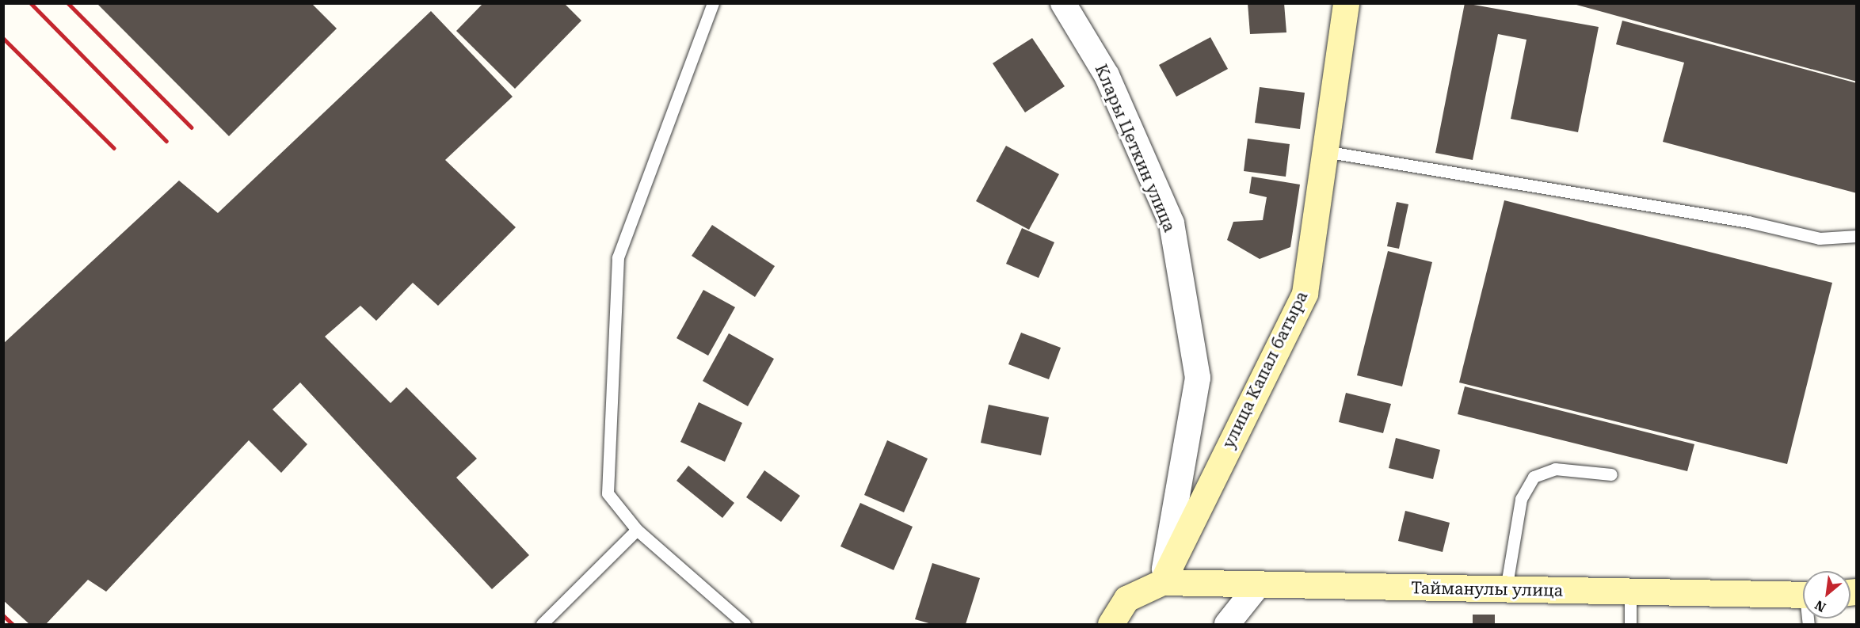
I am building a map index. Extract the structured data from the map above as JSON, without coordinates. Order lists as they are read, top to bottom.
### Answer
{
  "streets": {
    "main road": ["улица Капал батыра", "Тайманулы улица"],
    "street": ["Клары Цеткин улица"]
  },
  "crossings": [
    ["Клары Цеткин улица", "улица Капал батыра"],
    ["Клары Цеткин улица", "Тайманулы улица"],
    ["улица Капал батыра", "Тайманулы улица"]
  ],
  "north": "bottom left"
}
